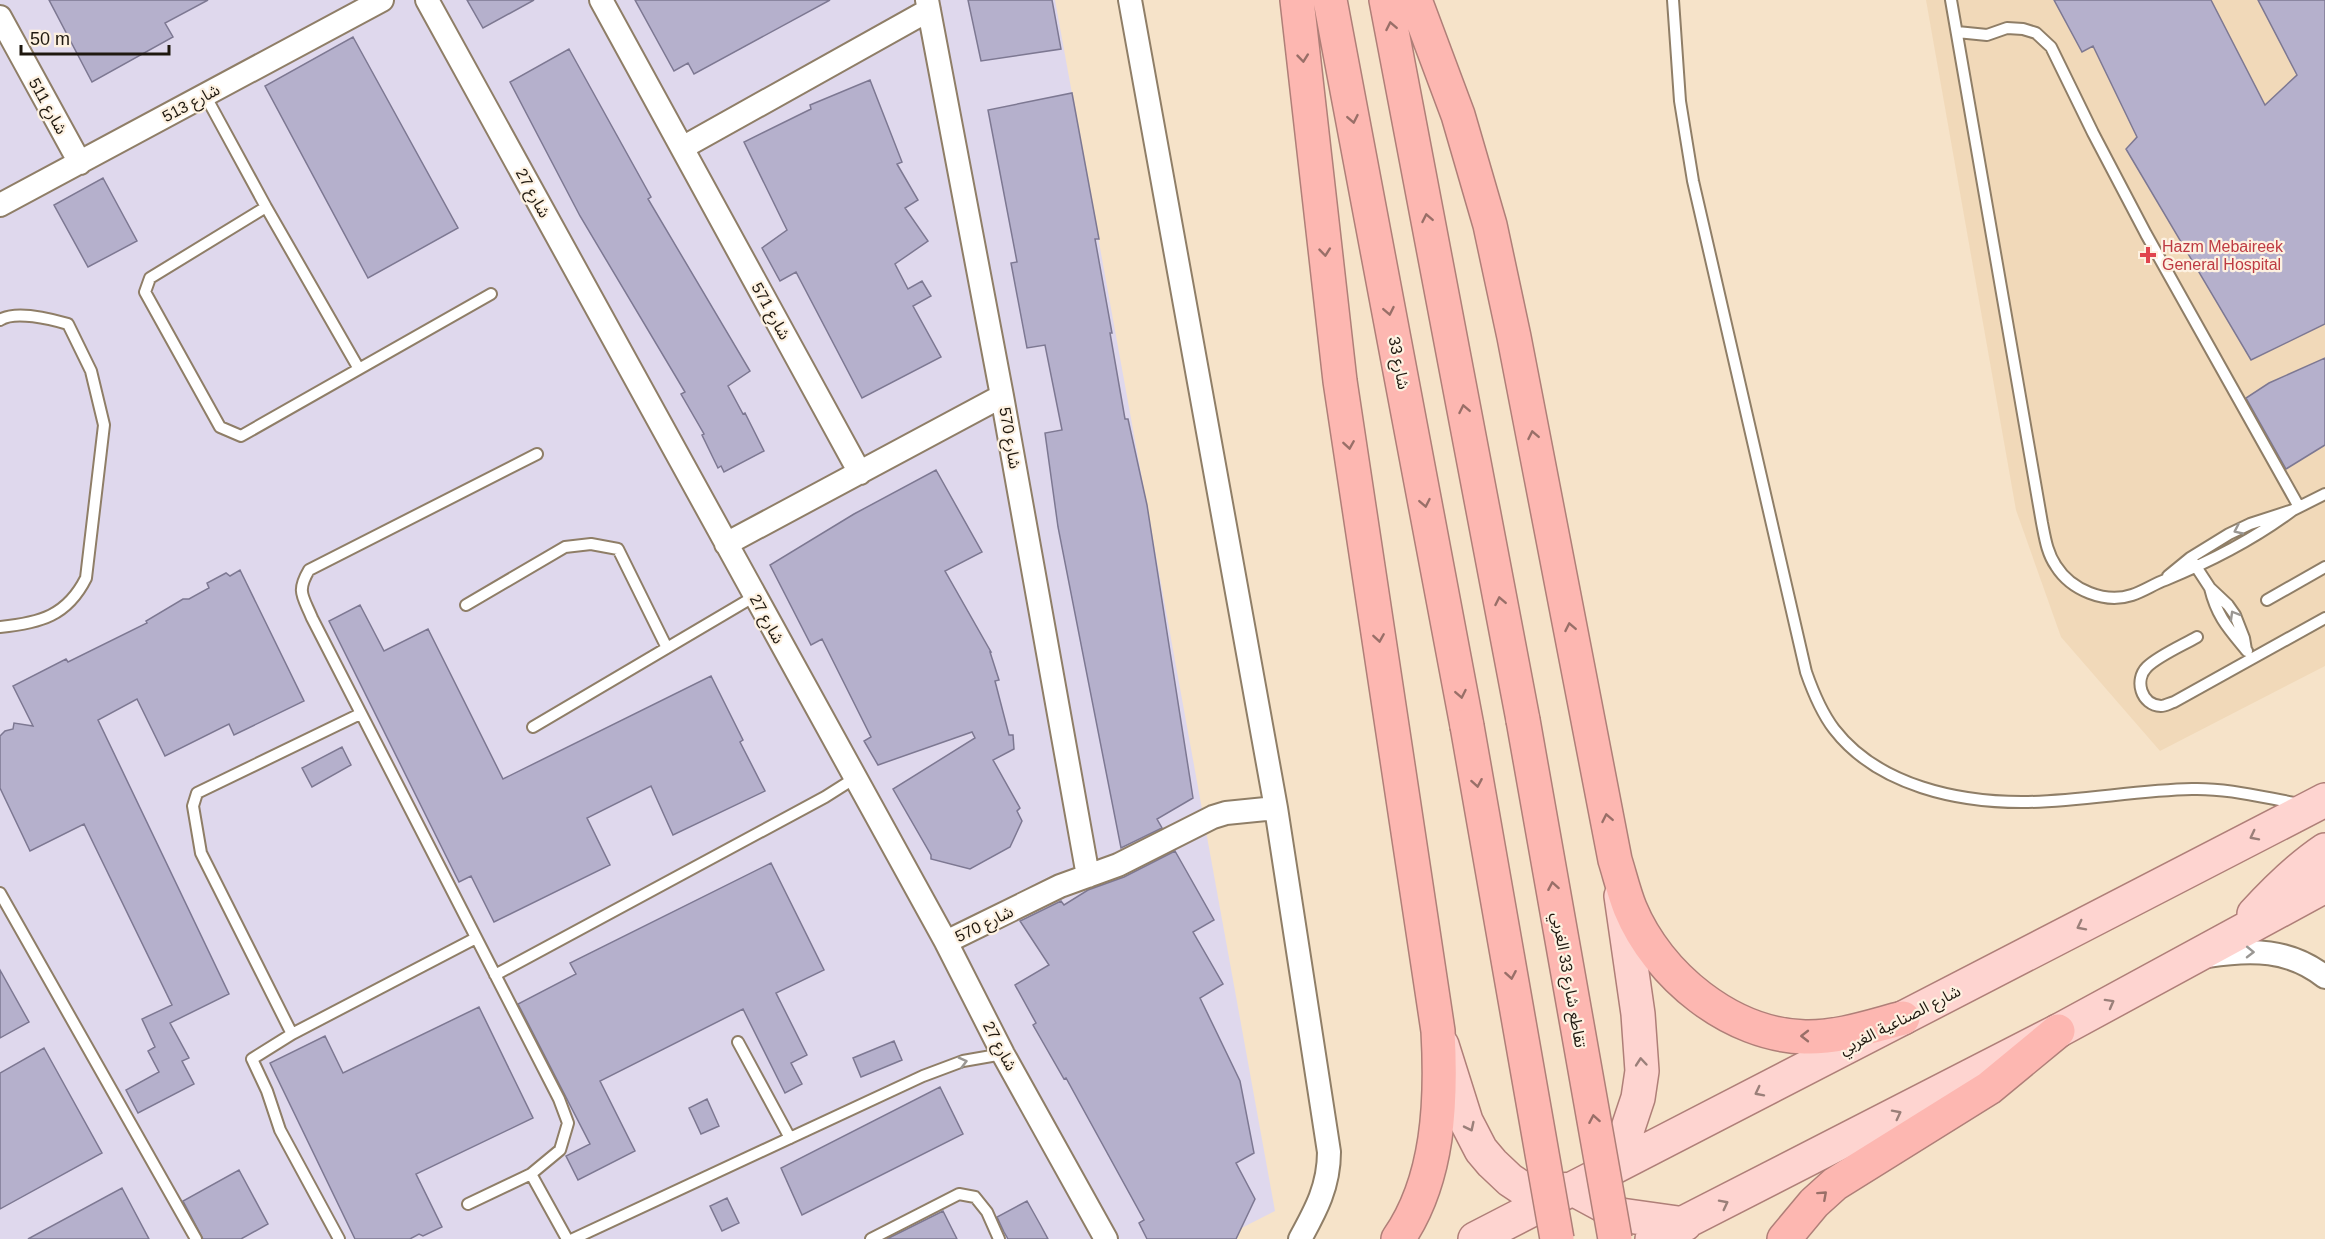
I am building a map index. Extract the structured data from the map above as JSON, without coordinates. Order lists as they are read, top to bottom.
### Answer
{
  "streets": {
    "highway": ["شارع 33", "تقاطع شارع 33 الغربي"],
    "main road": ["شارع الصناعية الغربي"],
    "street": [
      "شارع 513",
      "شارع 511",
      "شارع 27",
      "شارع 571",
      "شارع 570"
    ]
  },
  "crossings": [
    ["شارع 513", "شارع 511"],
    ["شارع 27", "شارع 570"]
  ],
  "places": {
    "health": ["Hazm Mebaireek General Hospital"]
  },
  "scale_bar": "50 m"
}
